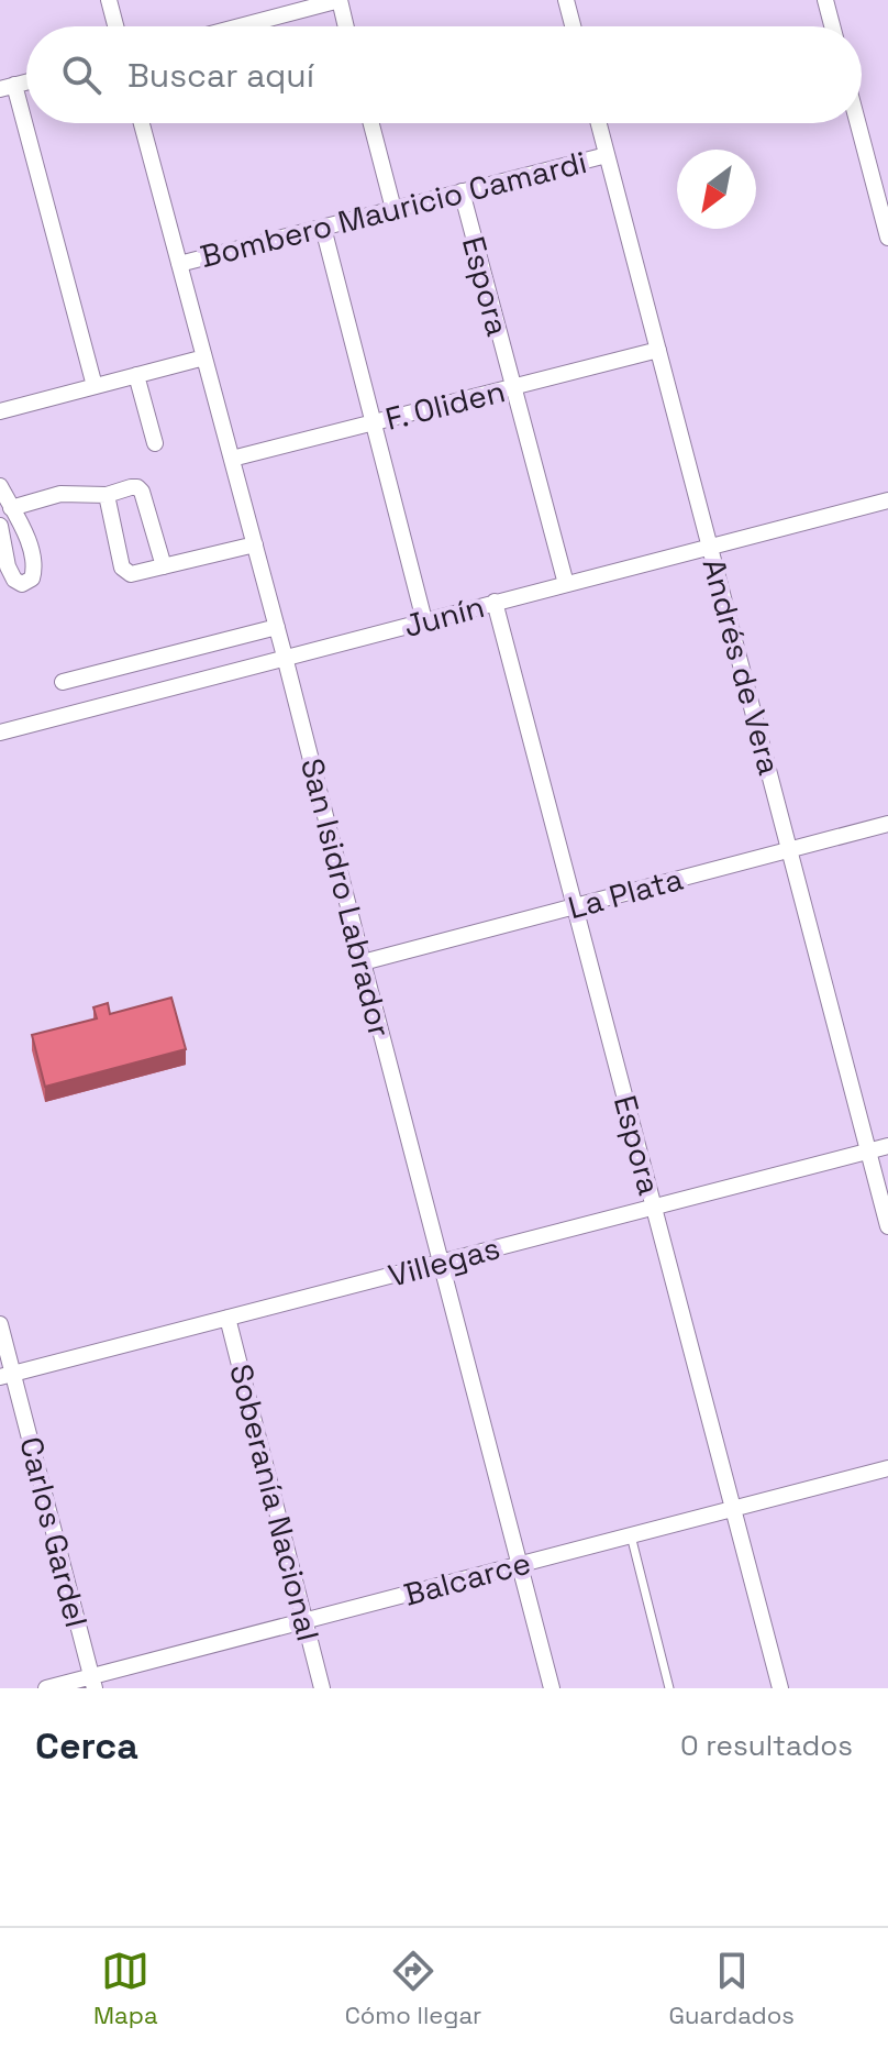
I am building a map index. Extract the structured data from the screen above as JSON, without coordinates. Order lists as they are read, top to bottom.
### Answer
{
  "streets": {
    "street": [
      "Bombero Mauricio Camardi",
      "Espora",
      "F. Oliden",
      "Junín",
      "Andrés de Vera",
      "La Plata",
      "San Isidro Labrador",
      "Villegas",
      "Soberanía Nacional",
      "Carlos Gardel",
      "Balcarce"
    ]
  },
  "crossings": [
    ["Bombero Mauricio Camardi", "Espora"],
    ["Bombero Mauricio Camardi", "Andrés de Vera"],
    ["Bombero Mauricio Camardi", "San Isidro Labrador"],
    ["Espora", "F. Oliden"],
    ["Espora", "Junín"],
    ["Espora", "La Plata"],
    ["Espora", "Villegas"],
    ["Espora", "Balcarce"],
    ["F. Oliden", "Andrés de Vera"],
    ["F. Oliden", "San Isidro Labrador"],
    ["Junín", "Andrés de Vera"],
    ["Junín", "San Isidro Labrador"],
    ["Andrés de Vera", "La Plata"],
    ["Andrés de Vera", "Villegas"],
    ["La Plata", "San Isidro Labrador"],
    ["San Isidro Labrador", "Villegas"],
    ["San Isidro Labrador", "Balcarce"],
    ["Villegas", "Soberanía Nacional"],
    ["Villegas", "Carlos Gardel"],
    ["Soberanía Nacional", "Balcarce"],
    ["Carlos Gardel", "Balcarce"]
  ],
  "north": "bottom left",
  "page": {
    "search": "Buscar aquí",
    "heading": ["Cerca", "0 resultados"],
    "nav": ["Mapa", "Cómo llegar", "Guardados"]
  }
}
